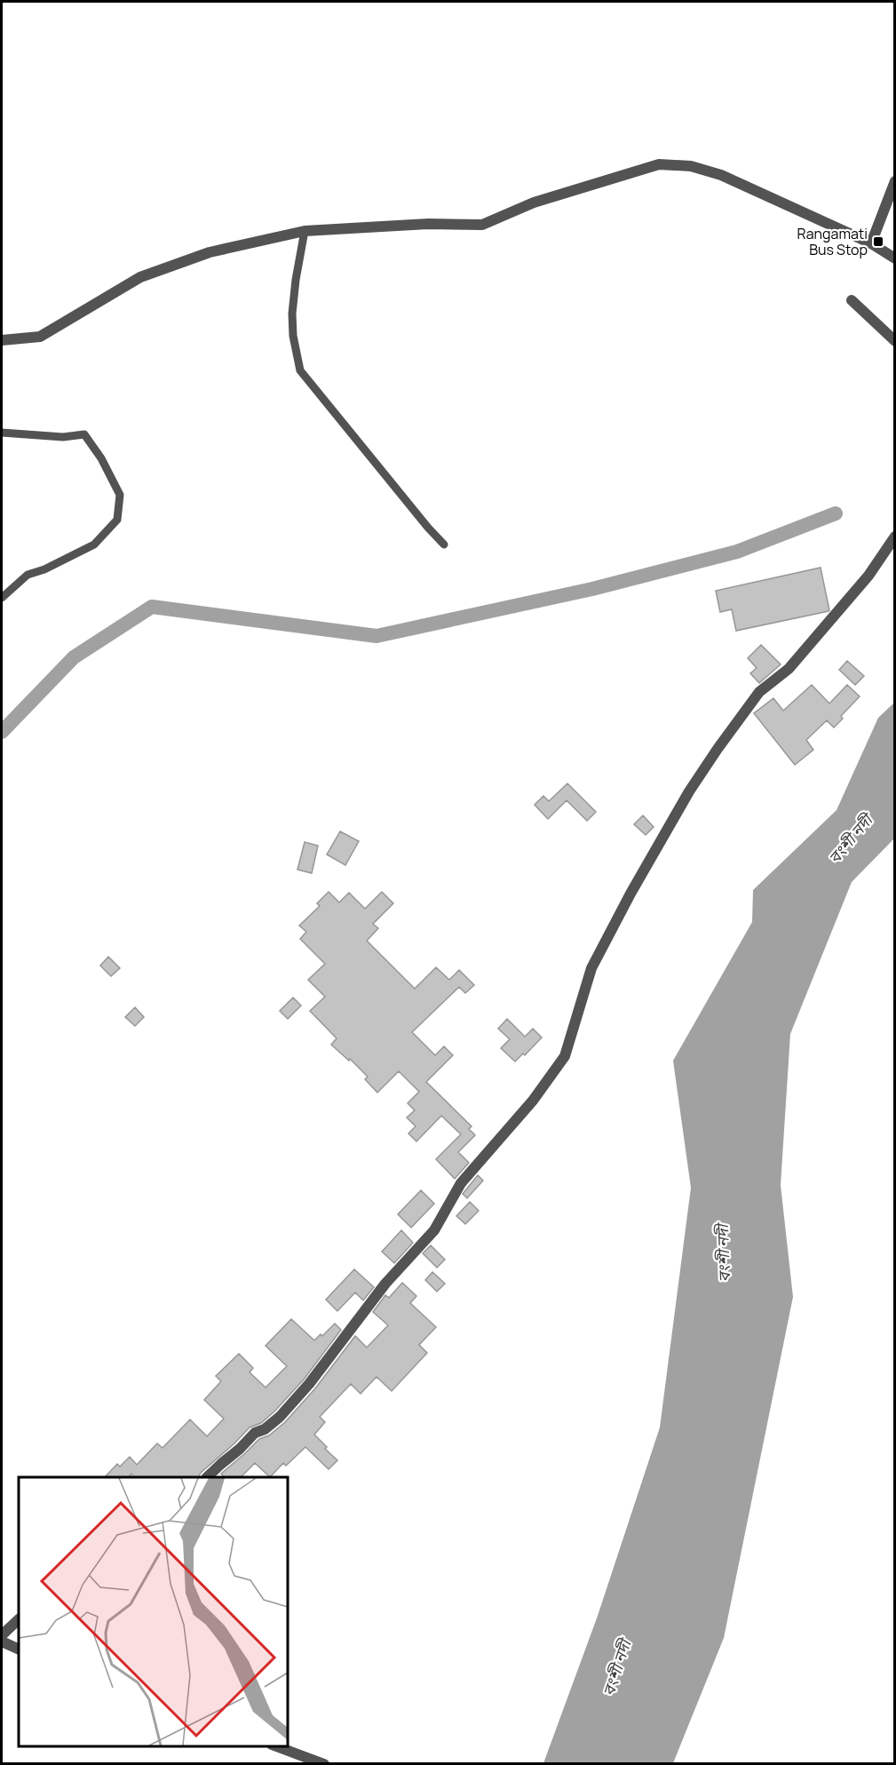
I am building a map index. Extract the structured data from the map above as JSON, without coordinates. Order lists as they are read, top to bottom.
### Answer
{
  "water": ["বংশী নদী"],
  "places": {
    "transit": ["Rangamati Bus Stop"]
  }
}
